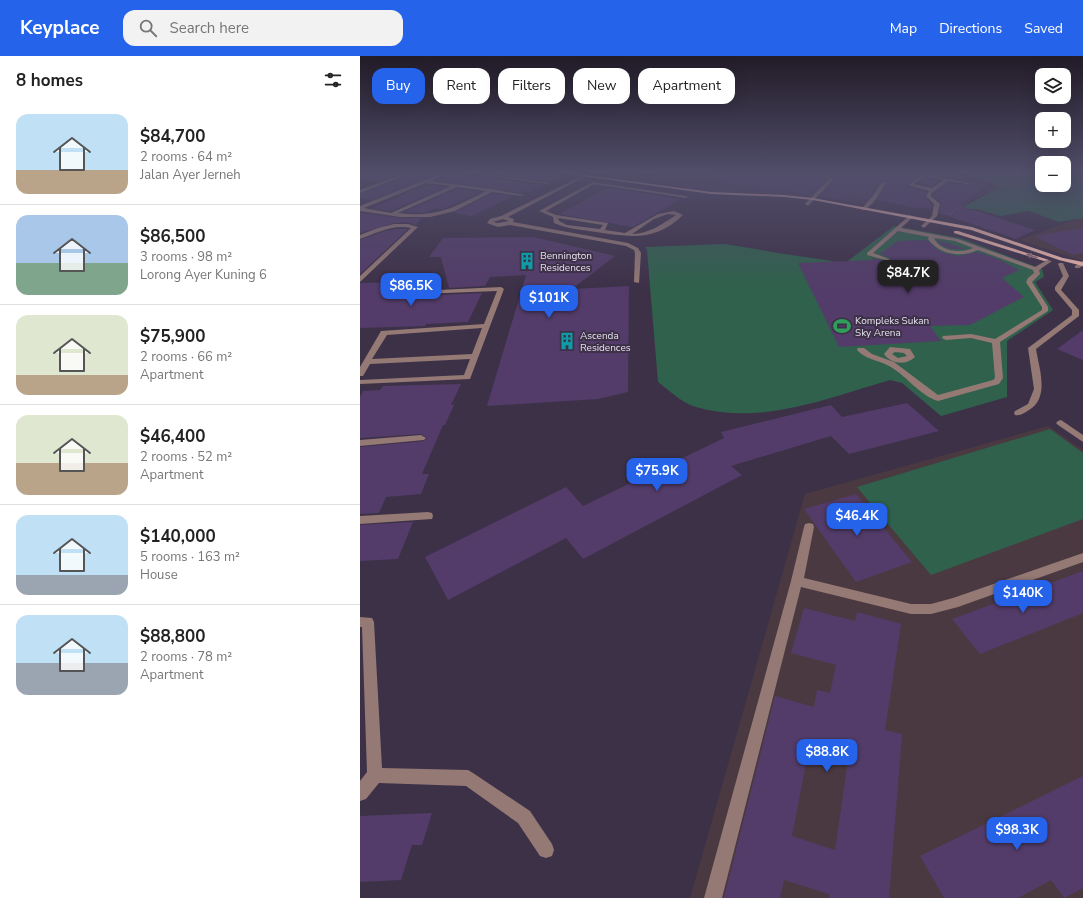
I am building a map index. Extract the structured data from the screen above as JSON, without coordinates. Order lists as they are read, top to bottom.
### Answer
{
  "places": {
    "building": ["Bennington Residences", "Ascenda Residences"],
    "sports": ["Kompleks Sukan Sky Arena"]
  },
  "page": {
    "header": "Keyplace",
    "search": "Search here",
    "nav": ["Map", "Directions", "Saved"],
    "heading": "8 homes",
    "map_buttons": ["+", "−"],
    "chip": [
      "Buy",
      "Rent",
      "Filters",
      "New",
      "Apartment"
    ],
    "list": [
      {
        "name": "$84,700",
        "note": "2 rooms · 64 m² · Jalan Ayer Jerneh"
      },
      {
        "name": "$86,500",
        "note": "3 rooms · 98 m² · Lorong Ayer Kuning 6"
      },
      {
        "name": "$75,900",
        "note": "2 rooms · 66 m² · Apartment"
      },
      {
        "name": "$46,400",
        "note": "2 rooms · 52 m² · Apartment"
      },
      {
        "name": "$140,000",
        "note": "5 rooms · 163 m² · House"
      },
      {
        "name": "$88,800",
        "note": "2 rooms · 78 m² · Apartment"
      }
    ],
    "price": [
      "$84.7K",
      "$86.5K",
      "$101K",
      "$75.9K",
      "$46.4K",
      "$140K",
      "$88.8K",
      "$98.3K"
    ]
  }
}
